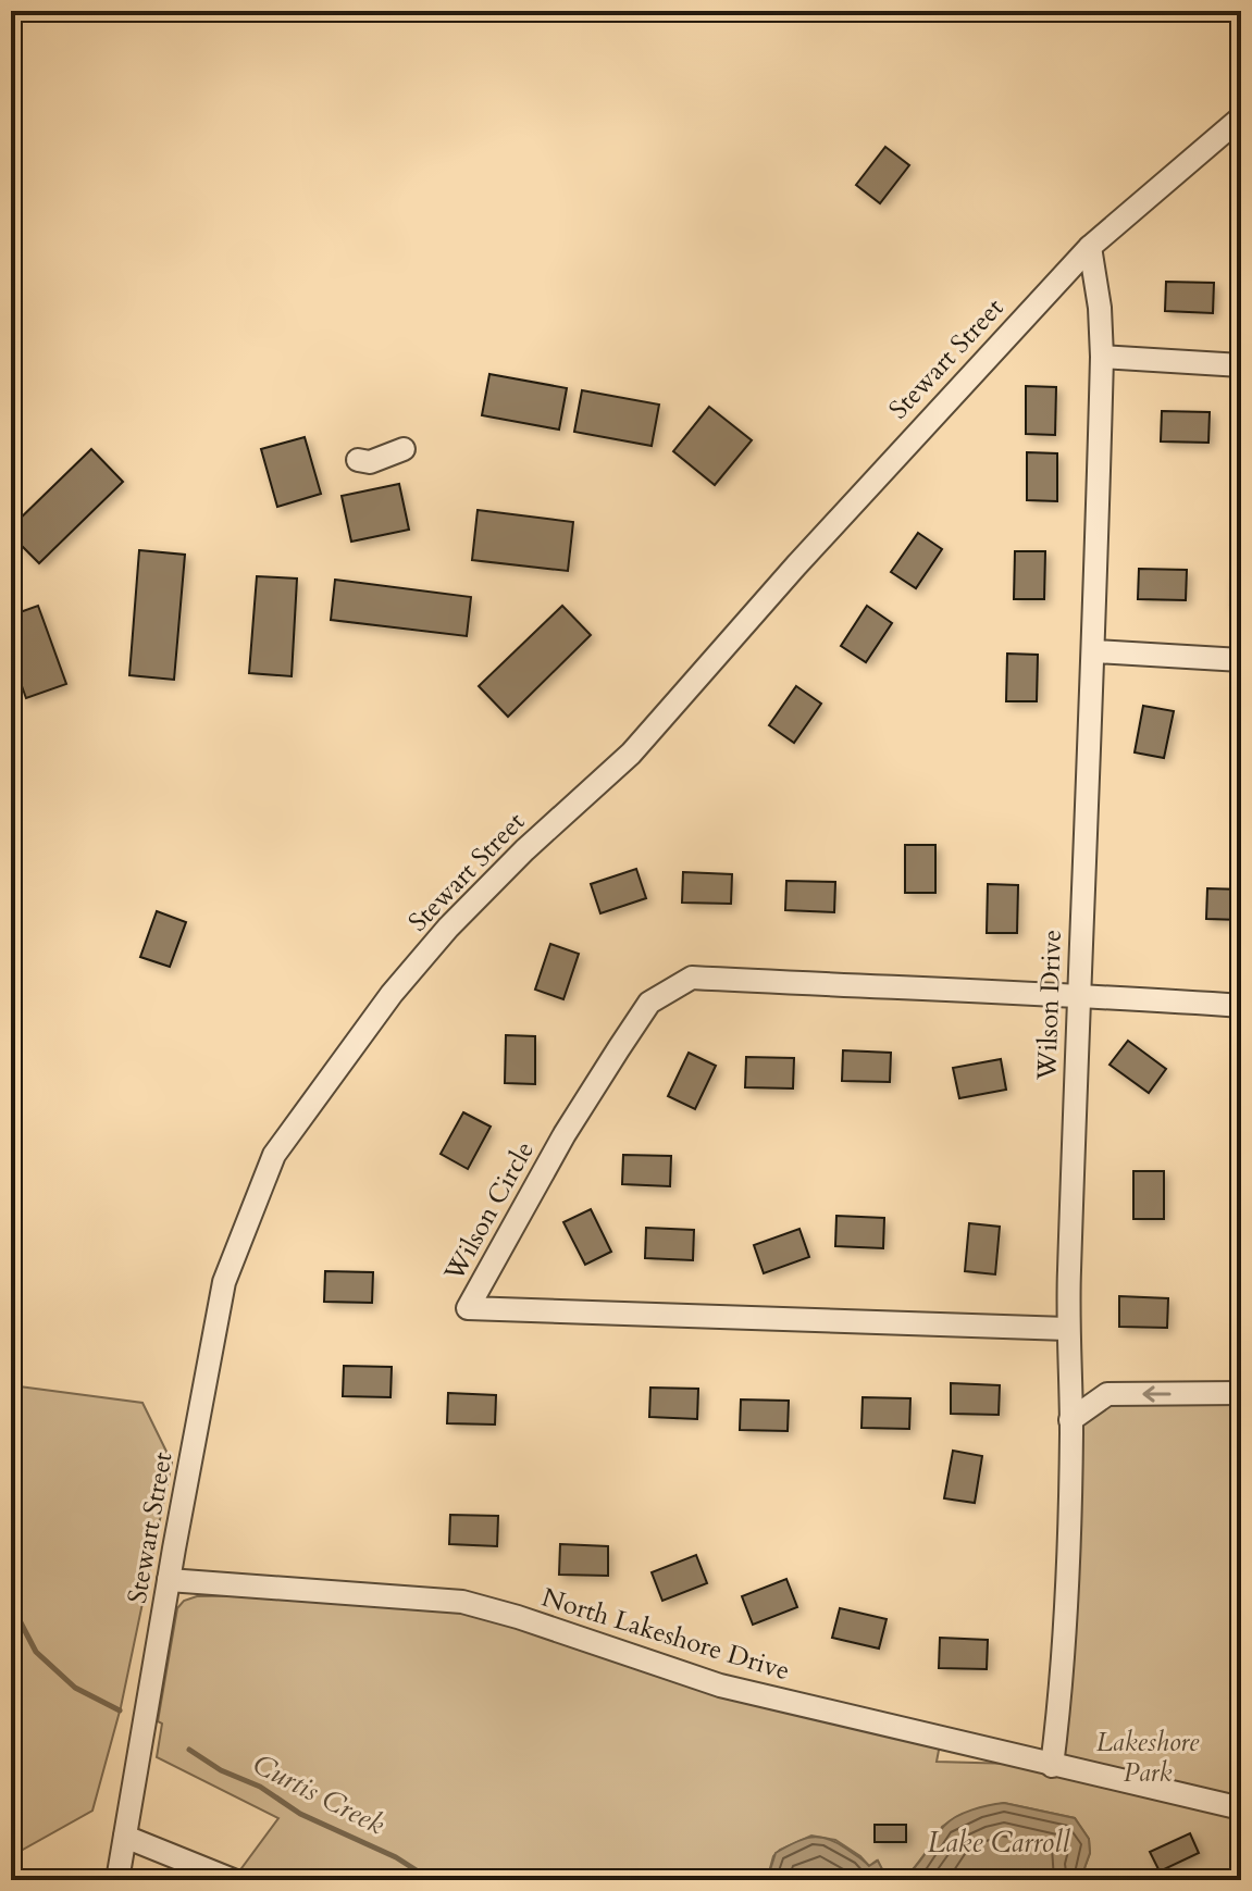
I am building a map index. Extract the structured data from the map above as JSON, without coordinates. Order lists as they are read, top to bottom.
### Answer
{
  "streets": {
    "street": [
      "Stewart Street",
      "Wilson Drive",
      "Wilson Circle",
      "North Lakeshore Drive"
    ]
  },
  "crossings": [
    ["Stewart Street", "Wilson Drive"],
    ["Stewart Street", "North Lakeshore Drive"],
    ["Wilson Drive", "Wilson Circle"],
    ["Wilson Drive", "North Lakeshore Drive"]
  ],
  "water": ["Curtis Creek", "Lake Carroll"],
  "parks": ["Lakeshore Park"]
}
